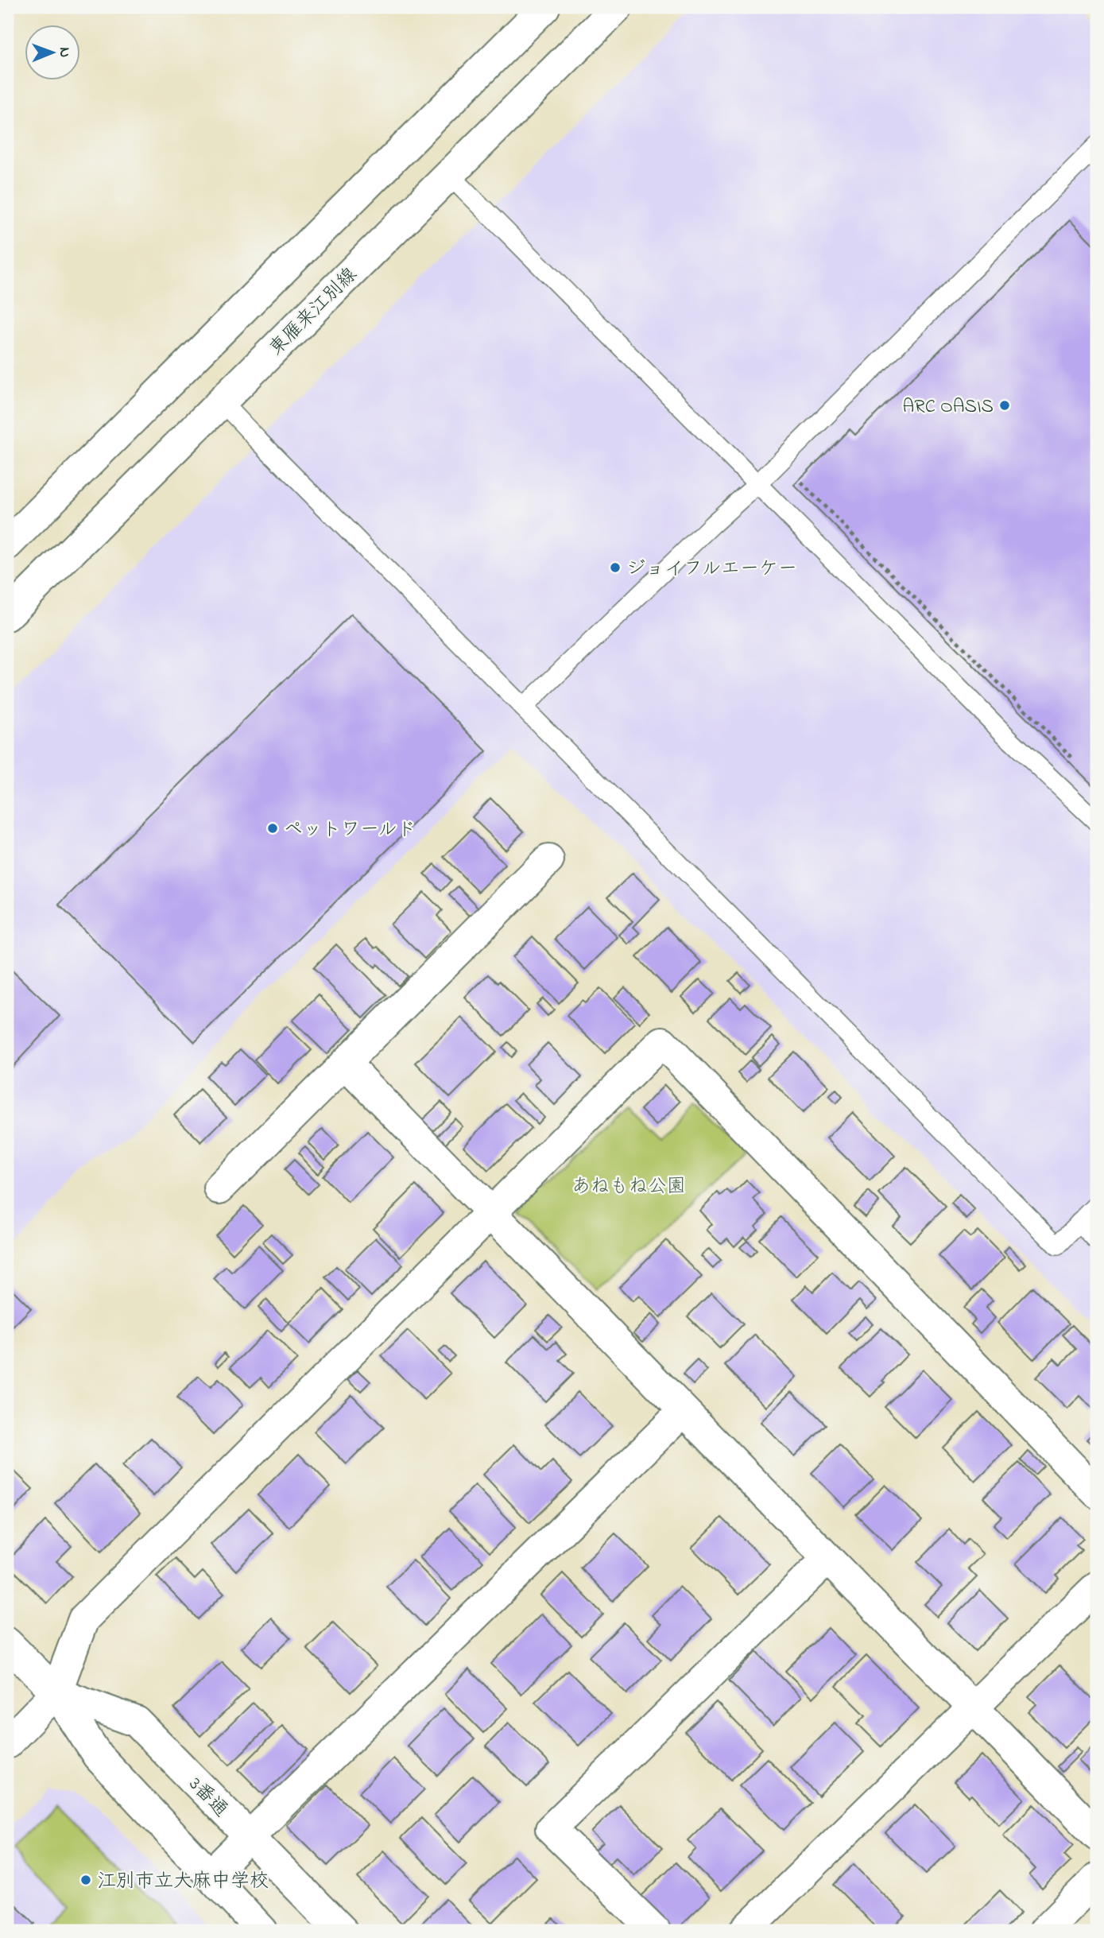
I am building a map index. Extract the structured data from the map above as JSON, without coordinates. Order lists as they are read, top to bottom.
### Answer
{
  "streets": {
    "street": ["東雁来江別線", "3番通"]
  },
  "parks": ["あねもね公園"],
  "places": [
    "ARC OASIS",
    "ジョイフルエーケー",
    "ペットワールド",
    "江別市立大麻中学校"
  ],
  "north": "right"
}
